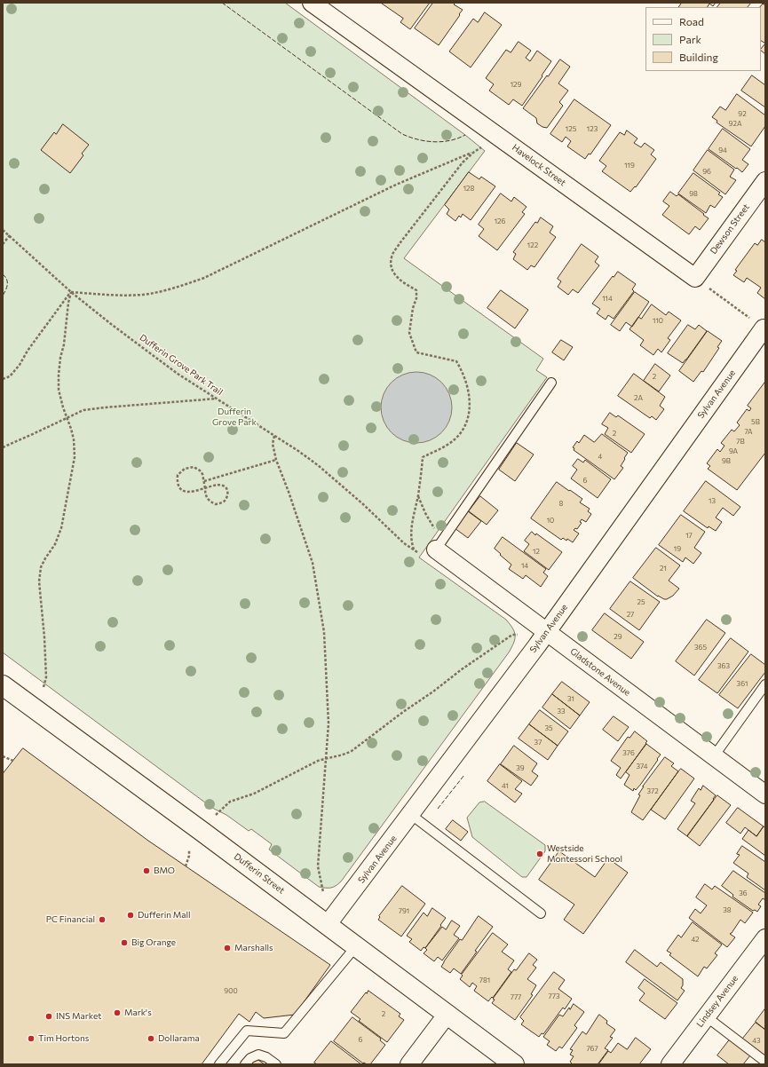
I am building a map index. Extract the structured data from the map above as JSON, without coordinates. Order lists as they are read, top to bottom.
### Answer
{
  "streets": {
    "main road": ["Dufferin Street"],
    "street": [
      "Havelock Street",
      "Dewson Street",
      "Sylvan Avenue",
      "Gladstone Avenue",
      "Lindsey Avenue"
    ],
    "path": ["Dufferin Grove Park Trail"]
  },
  "crossings": [
    ["Havelock Street", "Dewson Street"],
    ["Dufferin Grove Park Trail", "Gladstone Avenue"],
    ["Sylvan Avenue", "Gladstone Avenue"],
    ["Sylvan Avenue", "Dufferin Street"]
  ],
  "parks": ["Dufferin Grove Park"],
  "places": [
    "Westside Montessori School",
    "BMO",
    "Dufferin Mall",
    "PC Financial",
    "Big Orange",
    "Marshalls",
    "Mark's",
    "INS Market",
    "Tim Hortons",
    "Dollarama"
  ],
  "house_numbers": [
    "129",
    "92",
    "92A",
    "125",
    "123",
    "94",
    "119",
    "96",
    "128",
    "98",
    "126",
    "122",
    "114",
    "110",
    "2",
    "2A",
    "5B",
    "7A",
    "2",
    "7B",
    "9A",
    "4",
    "9B",
    "6",
    "13",
    "8",
    "10",
    "17",
    "19",
    "12",
    "14",
    "21",
    "25",
    "27",
    "29",
    "365",
    "363",
    "361",
    "31",
    "33",
    "35",
    "37",
    "376",
    "374",
    "39",
    "41",
    "372",
    "36",
    "38",
    "791",
    "42",
    "781",
    "900",
    "773",
    "777",
    "2",
    "6",
    "43",
    "767"
  ],
  "legend": ["Road", "Park", "Building"]
}
